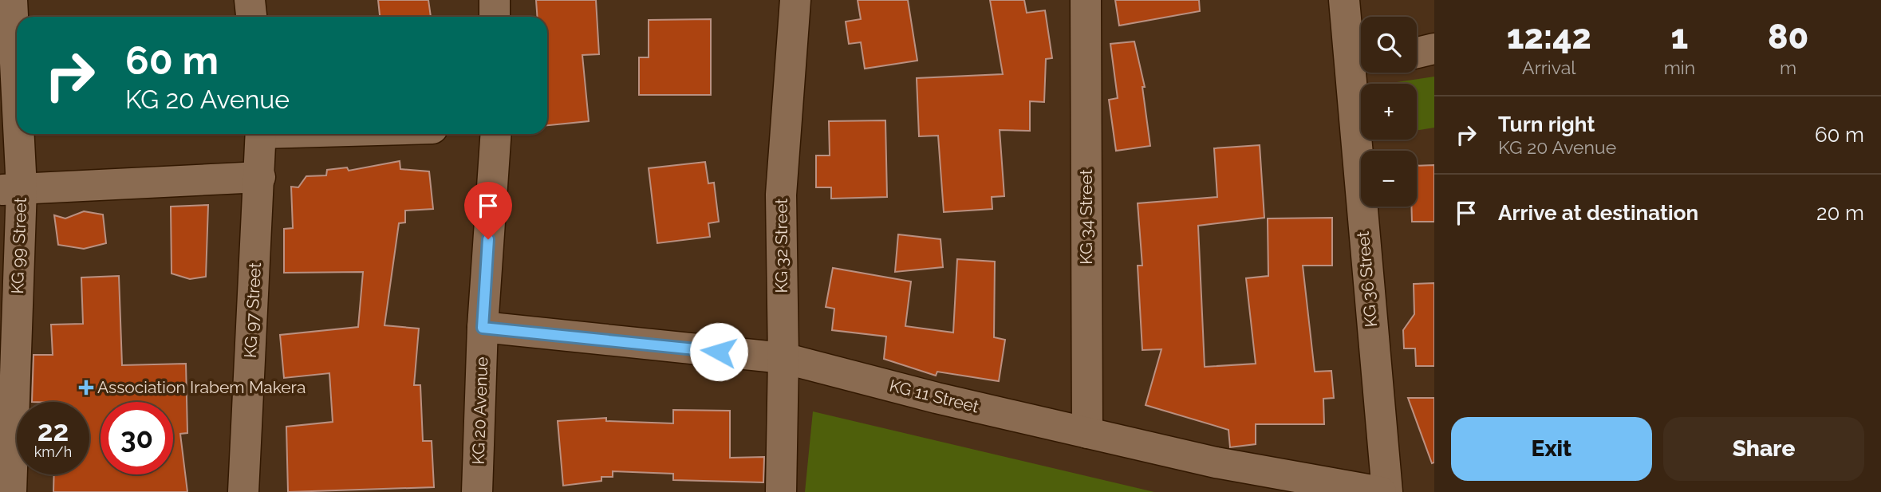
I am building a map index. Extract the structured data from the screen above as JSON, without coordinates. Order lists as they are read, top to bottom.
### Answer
{
  "streets": {
    "street": [
      "KG 34 Street",
      "KG 99 Street",
      "KG 32 Street",
      "KG 36 Street",
      "KG 97 Street",
      "KG 11 Street",
      "KG 20 Avenue"
    ]
  },
  "crossings": [
    ["KG 34 Street", "KG 11 Street"],
    ["KG 32 Street", "KG 11 Street"],
    ["KG 11 Street", "KG 20 Avenue"]
  ],
  "places": {
    "health": ["Association Irabem Makera"]
  },
  "page": {
    "eta": [
      "12:42",
      "Arrival",
      "1",
      "min",
      "80",
      "m"
    ],
    "map_buttons": ["+", "−"],
    "turn": ["60 m", "KG 20 Avenue"],
    "list": [
      {
        "name": "Turn right",
        "note": "KG 20 Avenue",
        "value": "60 m"
      },
      {
        "name": "Arrive at destination",
        "value": "20 m"
      }
    ],
    "speed": "22 km/h",
    "limit": "30",
    "buttons": ["Exit", "Share"]
  }
}
